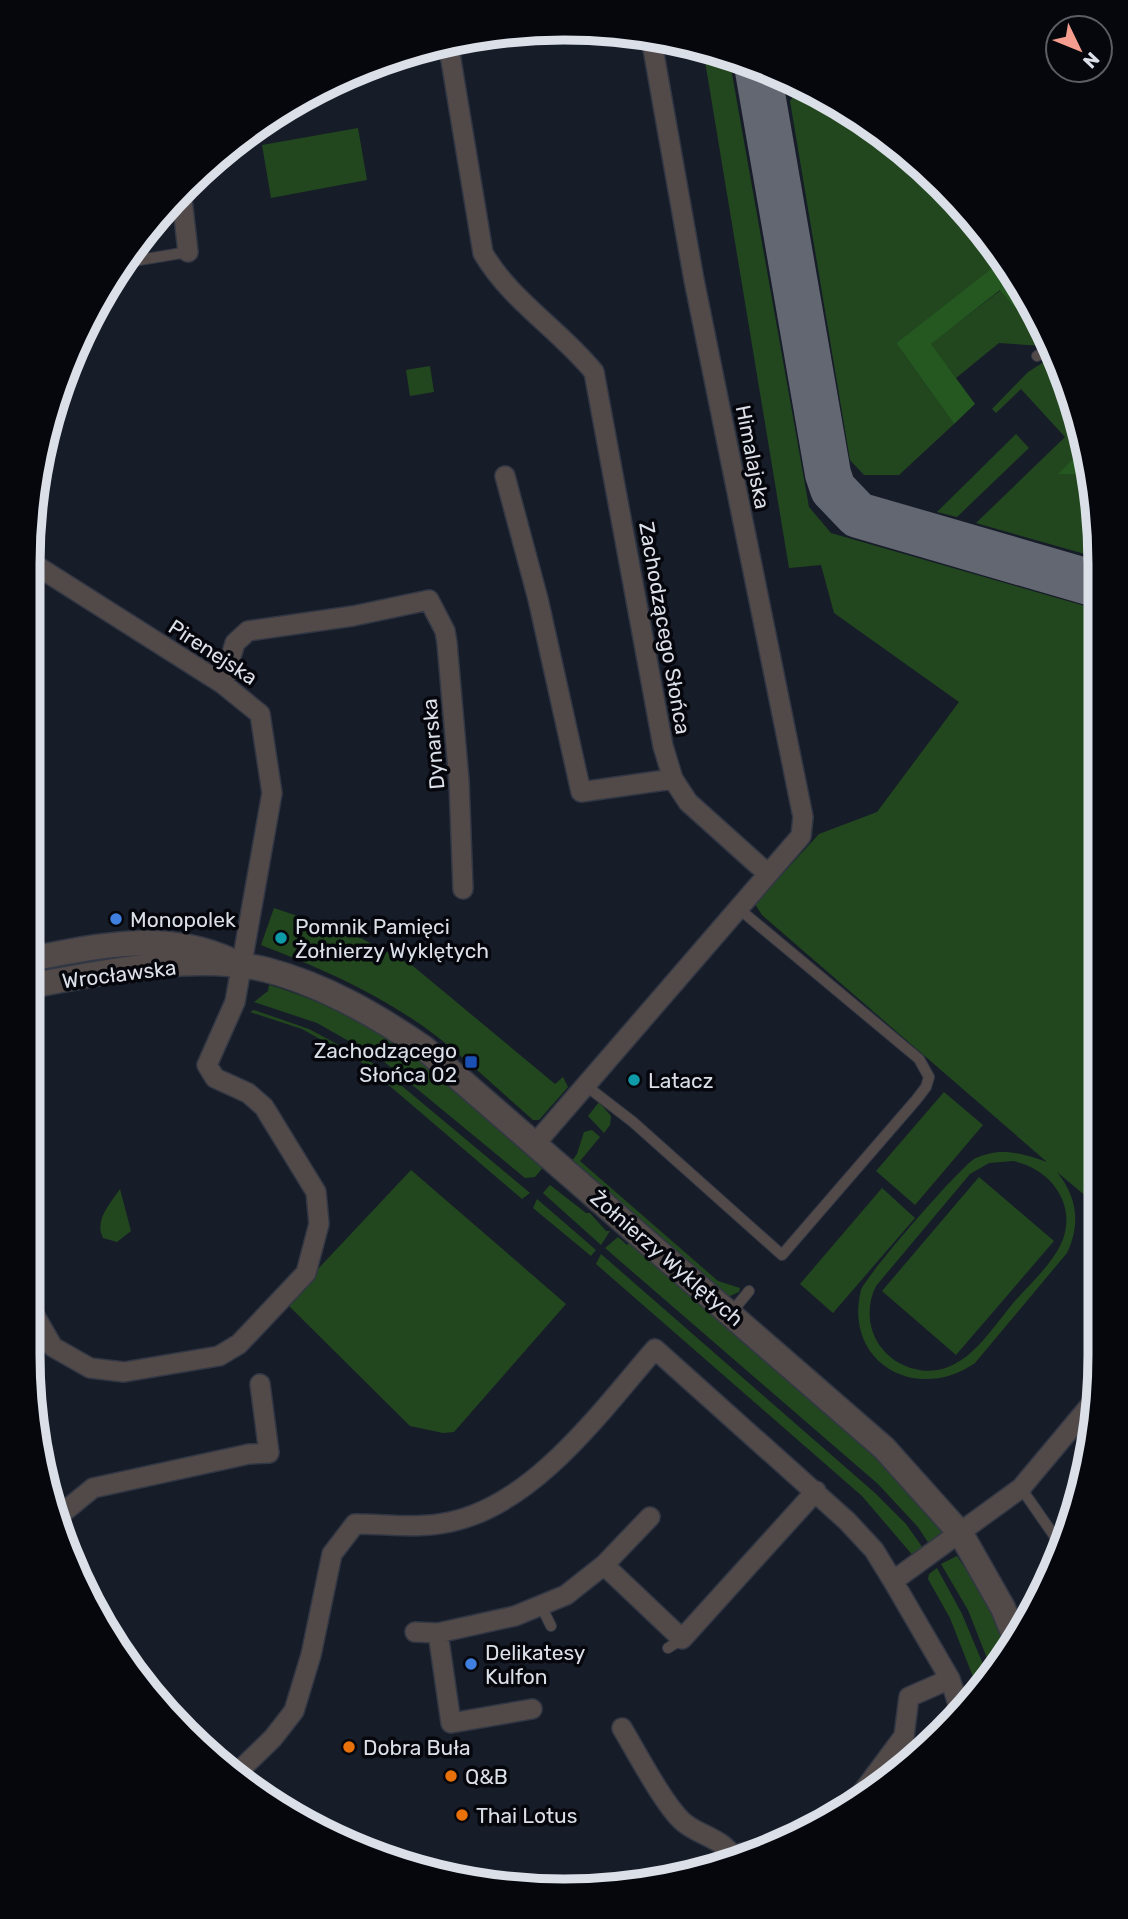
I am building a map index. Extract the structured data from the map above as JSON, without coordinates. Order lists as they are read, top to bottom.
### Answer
{
  "streets": {
    "street": [
      "Himalajska",
      "Zachodzącego Słońca",
      "Pirenejska",
      "Dynarska",
      "Wrocławska",
      "Żołnierzy Wyklętych"
    ]
  },
  "crossings": [
    ["Himalajska", "Zachodzącego Słońca"],
    ["Pirenejska", "Dynarska"],
    ["Pirenejska", "Wrocławska"],
    ["Pirenejska", "Żołnierzy Wyklętych"],
    ["Wrocławska", "Żołnierzy Wyklętych"]
  ],
  "places": {
    "other": [
      "Monopolek",
      "Pomnik Pamięci Żołnierzy Wyklętych",
      "Latacz",
      "Delikatesy Kulfon",
      "Dobra Buła",
      "Q&B",
      "Thai Lotus"
    ],
    "transit": ["Zachodzącego Słońca 02"]
  },
  "north": "bottom right"
}
